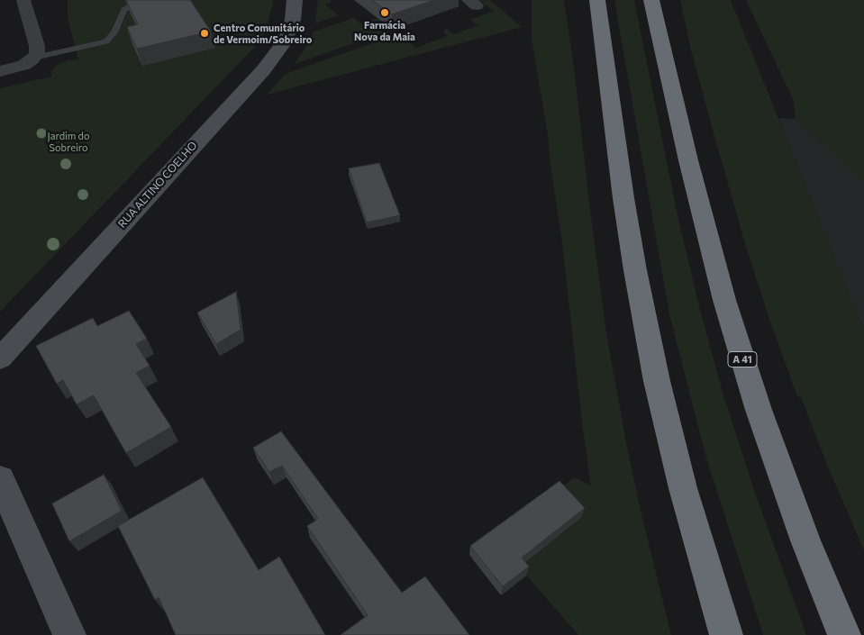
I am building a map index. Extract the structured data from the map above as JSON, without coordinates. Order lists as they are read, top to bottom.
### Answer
{
  "streets": {
    "highway": ["A 41"],
    "main road": ["RUA ALTINO COELHO"]
  },
  "parks": ["Jardim do Sobreiro"],
  "places": ["Farmácia Nova da Maia", "Centro Comunitário de Vermoim/Sobreiro"]
}
